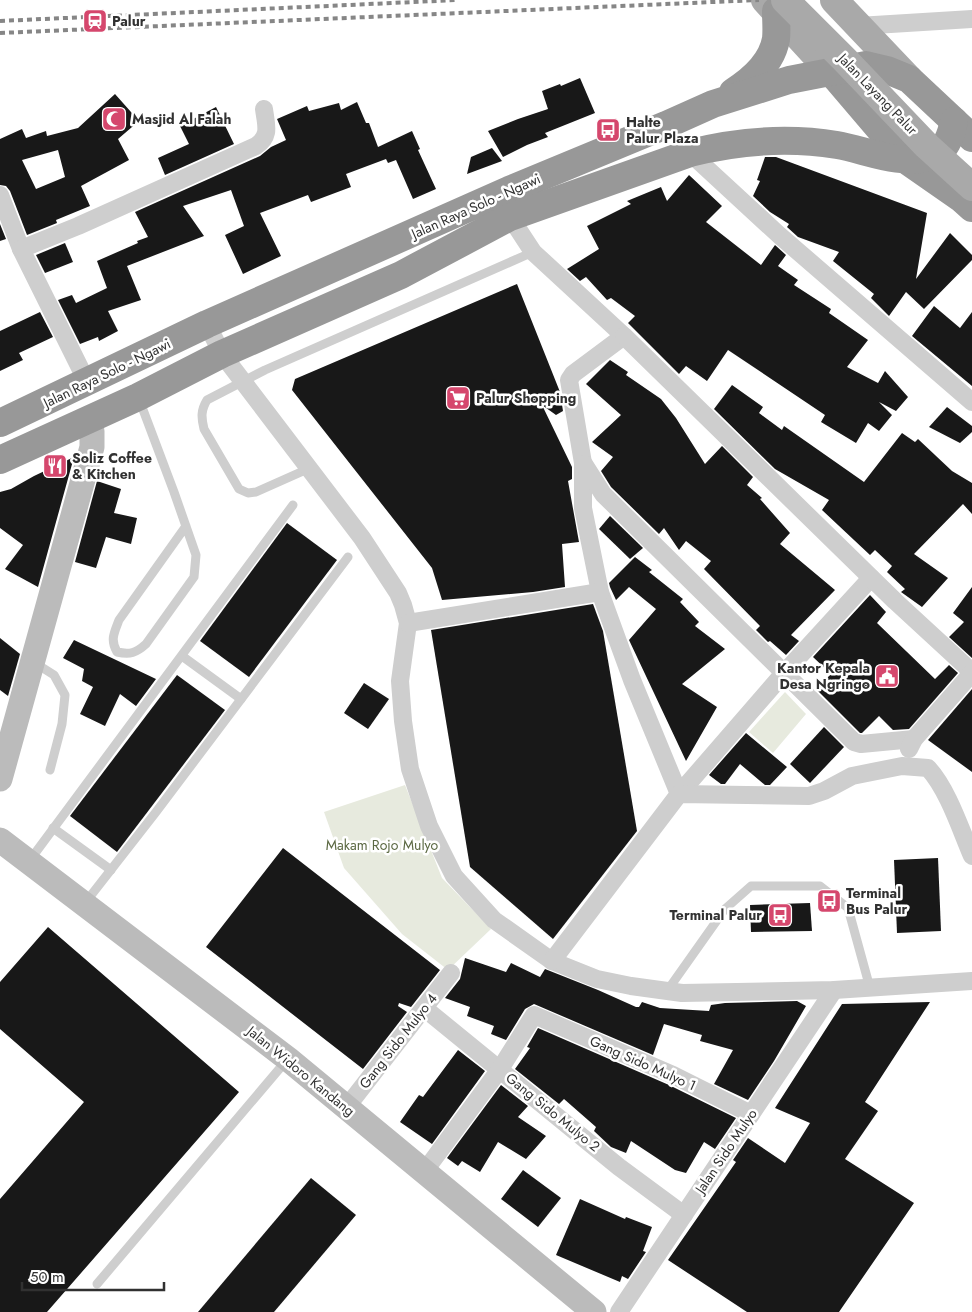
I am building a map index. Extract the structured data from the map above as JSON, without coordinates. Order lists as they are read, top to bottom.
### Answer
{
  "streets": {
    "highway": ["Jalan Raya Solo - Ngawi"],
    "main road": ["Jalan Layang Palur"],
    "street": [
      "Gang Sido Mulyo 4",
      "Gang Sido Mulyo 1",
      "Jalan Widoro Kandang",
      "Gang Sido Mulyo 2",
      "Jalan Sido Mulyo"
    ]
  },
  "crossings": [
    ["Jalan Layang Palur", "Jalan Raya Solo - Ngawi"],
    ["Gang Sido Mulyo 4", "Jalan Widoro Kandang"],
    ["Gang Sido Mulyo 4", "Gang Sido Mulyo 2"],
    ["Gang Sido Mulyo 1", "Gang Sido Mulyo 2"],
    ["Gang Sido Mulyo 1", "Jalan Sido Mulyo"],
    ["Gang Sido Mulyo 2", "Jalan Sido Mulyo"]
  ],
  "parks": ["Makam Rojo Mulyo"],
  "places": {
    "station": ["Palur"],
    "mosque": ["Masjid Al Falah"],
    "bus stop": ["Halte Palur Plaza", "Terminal Bus Palur", "Terminal Palur"],
    "supermarket": ["Palur Shopping"],
    "restaurant": ["Soliz Coffee & Kitchen"],
    "public building": ["Kantor Kepala Desa Ngringo"]
  },
  "scale_bar": "50 m"
}
